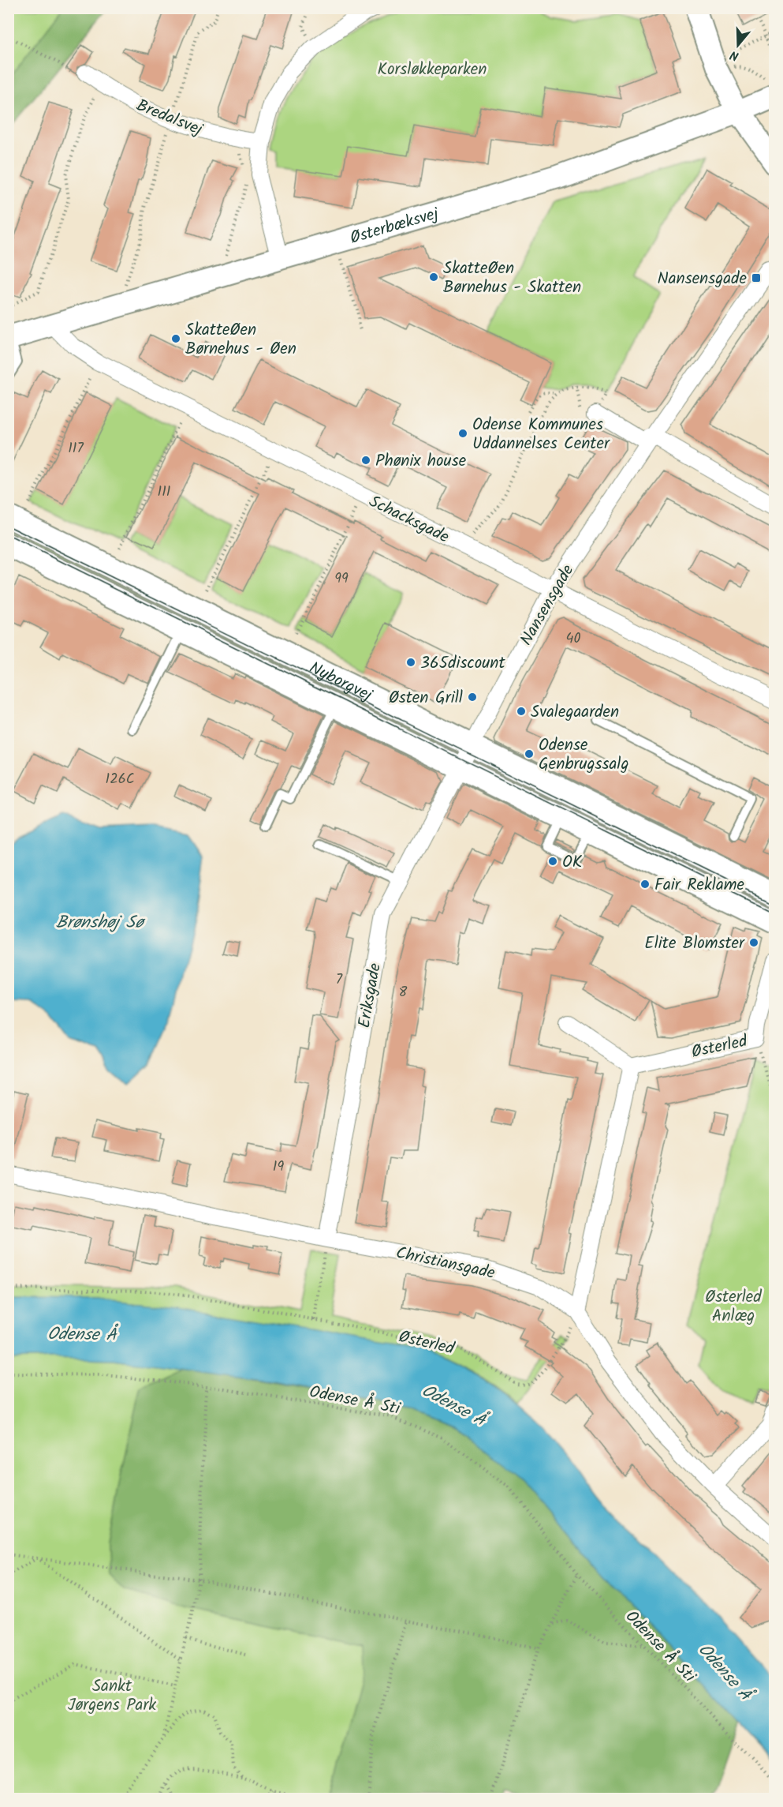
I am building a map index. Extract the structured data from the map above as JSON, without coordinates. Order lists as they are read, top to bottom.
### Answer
{
  "streets": {
    "street": [
      "Bredalsvej",
      "Østerbæksvej",
      "Schacksgade",
      "Nansensgade",
      "Nyborgvej",
      "Eriksgade",
      "Østerled",
      "Christiansgade"
    ],
    "path": ["Odense Å Sti"]
  },
  "crossings": [
    ["Østerbæksvej", "Schacksgade"],
    ["Schacksgade", "Nansensgade"],
    ["Nansensgade", "Nyborgvej"],
    ["Nansensgade", "Eriksgade"],
    ["Nyborgvej", "Eriksgade"],
    ["Eriksgade", "Christiansgade"],
    ["Østerled", "Christiansgade"]
  ],
  "water": ["Brønshøj Sø", "Odense Å"],
  "parks": ["Korsløkkeparken", "Østerled Anlæg", "Sankt Jørgens Park"],
  "places": {
    "other": [
      "SkatteØen Børnehus - Skatten",
      "SkatteØen Børnehus - Øen",
      "Odense Kommunes Uddannelses Center",
      "Phønix house",
      "365discount",
      "Østen Grill",
      "Svalegaarden",
      "Odense Genbrugssalg",
      "OK",
      "Fair Reklame",
      "Elite Blomster"
    ],
    "transit": ["Nansensgade"]
  },
  "house_numbers": [
    "117",
    "111",
    "99",
    "40",
    "126C",
    "7",
    "8",
    "19"
  ],
  "north": "bottom"
}
